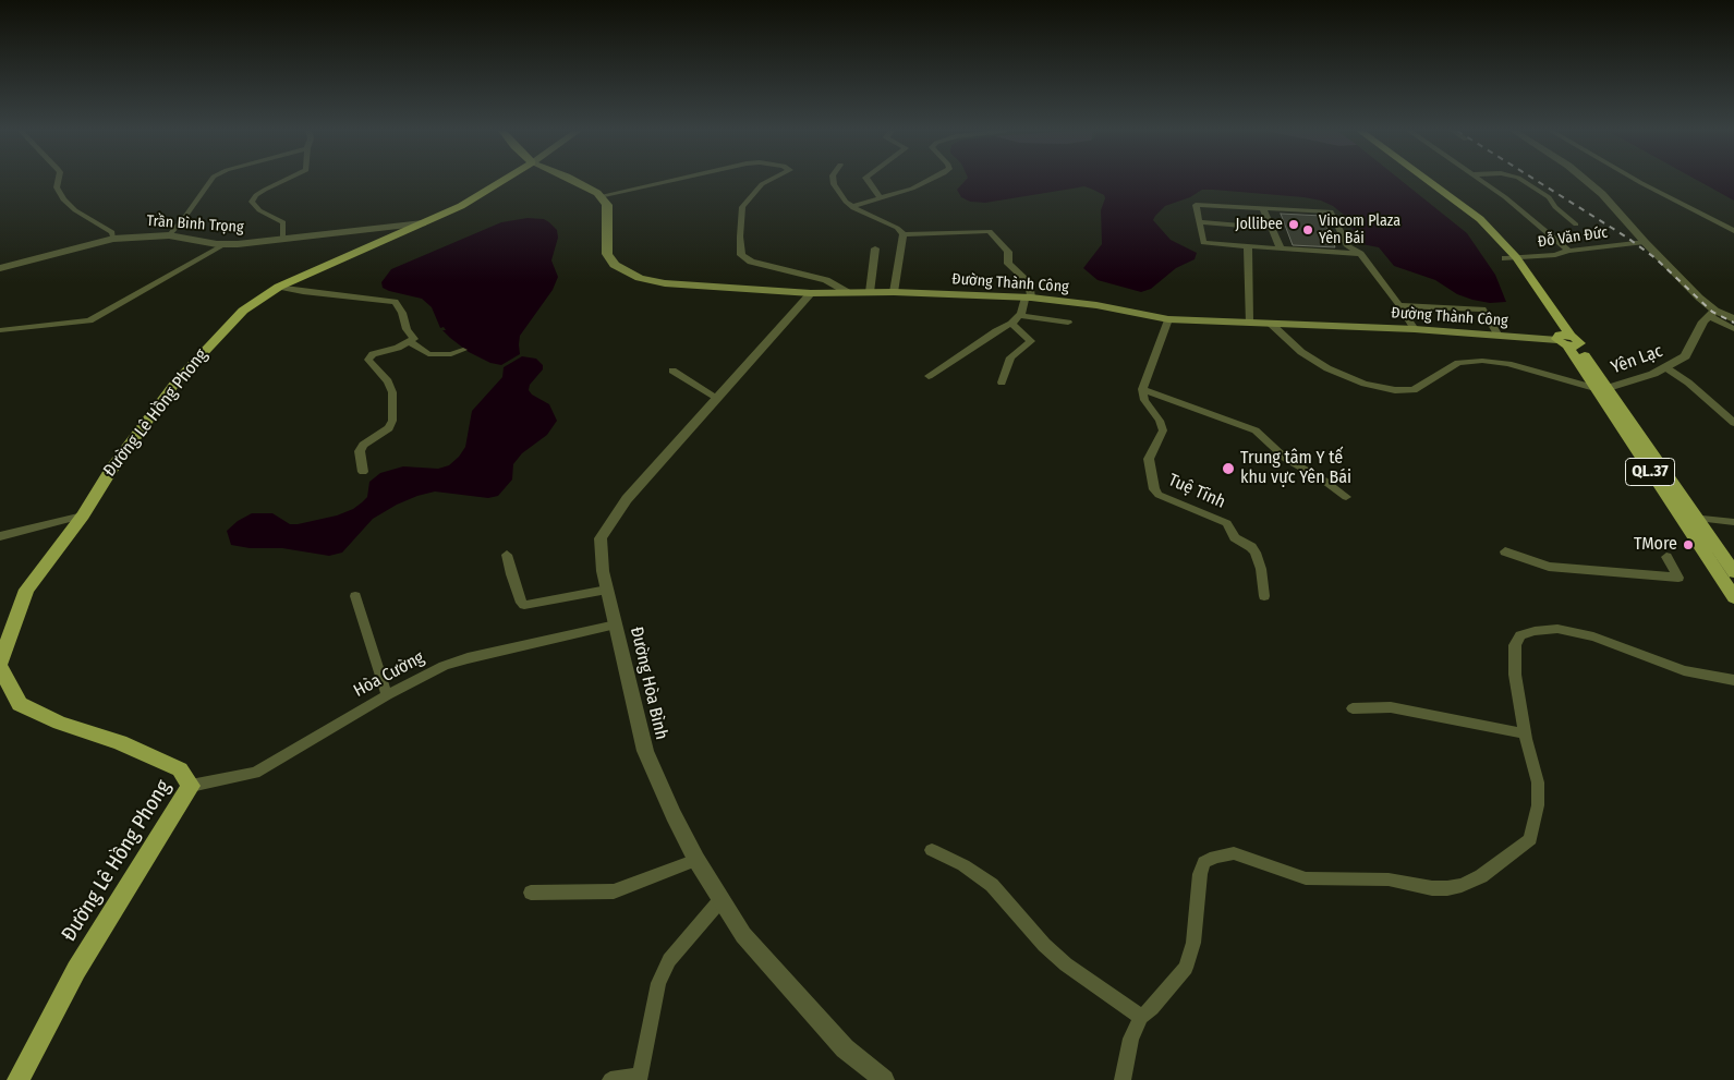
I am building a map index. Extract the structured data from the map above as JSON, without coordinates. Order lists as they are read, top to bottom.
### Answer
{
  "streets": {
    "main road": ["Đường Thành Công", "Đường Lê Hồng Phong", "QL.37"],
    "street": [
      "Trần Bình Trọng",
      "Đỗ Văn Đức",
      "Yên Lạc",
      "Tuệ Tĩnh",
      "Hòa Cường",
      "Đường Hòa Bình"
    ]
  },
  "crossings": [
    ["Trần Bình Trọng", "Đường Lê Hồng Phong"],
    ["Đỗ Văn Đức", "QL.37"],
    ["Đường Thành Công", "QL.37"],
    ["Đường Thành Công", "Đường Hòa Bình"],
    ["Yên Lạc", "QL.37"],
    ["Đường Lê Hồng Phong", "Hòa Cường"],
    ["Hòa Cường", "Đường Hòa Bình"]
  ],
  "places": [
    "Jollibee",
    "Vincom Plaza Yên Bái",
    "Trung tâm Y tế khu vực Yên Bái",
    "TMore"
  ]
}
